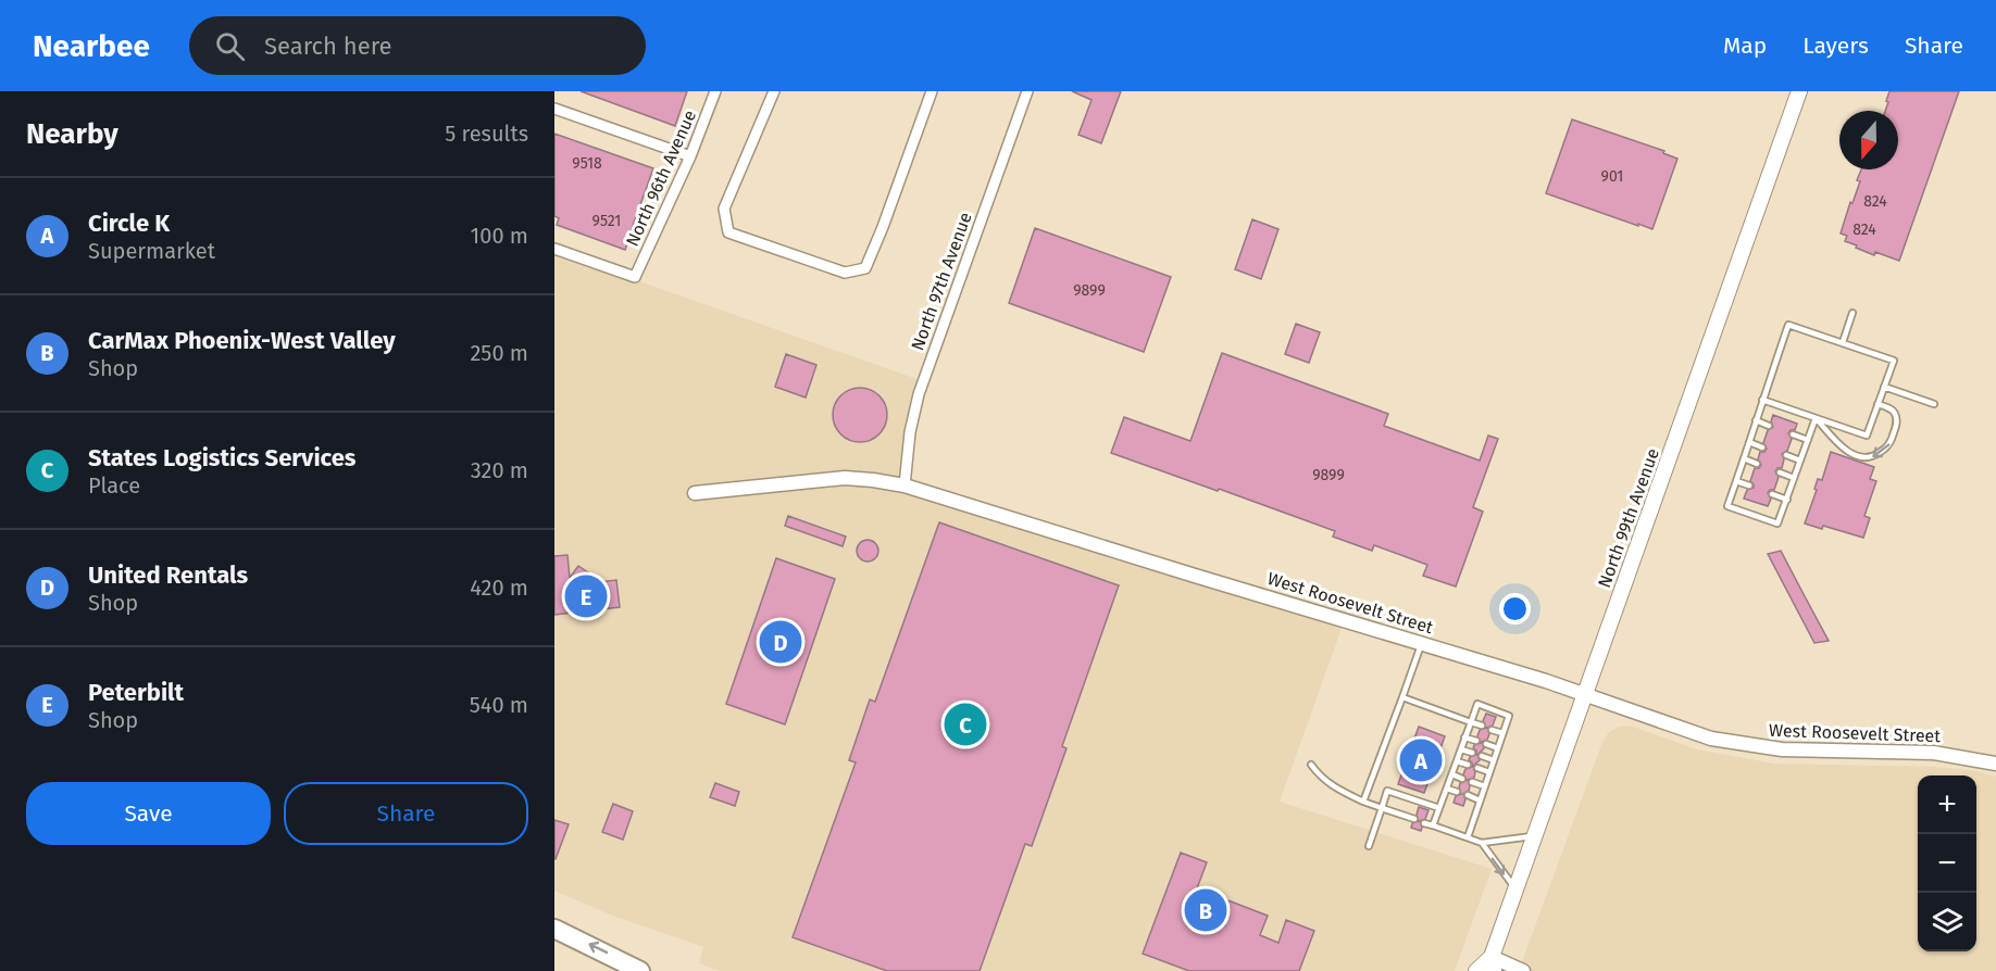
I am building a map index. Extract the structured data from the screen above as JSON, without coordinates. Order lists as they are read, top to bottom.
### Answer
{
  "streets": {
    "main road": ["North 99th Avenue"],
    "street": ["North 96th Avenue", "North 97th Avenue", "West Roosevelt Street"]
  },
  "crossings": [
    ["North 97th Avenue", "West Roosevelt Street"],
    ["North 99th Avenue", "West Roosevelt Street"]
  ],
  "house_numbers": [
    "9518",
    "901",
    "824",
    "9521",
    "824",
    "9899",
    "9899"
  ],
  "north": "bottom",
  "page": {
    "header": "Nearbee",
    "search": "Search here",
    "nav": ["Map", "Layers", "Share"],
    "heading": ["Nearby", "5 results"],
    "list": [
      {
        "mark": "A",
        "name": "Circle K",
        "note": "Supermarket",
        "value": "100 m"
      },
      {
        "mark": "B",
        "name": "CarMax Phoenix-West Valley",
        "note": "Shop",
        "value": "250 m"
      },
      {
        "mark": "C",
        "name": "States Logistics Services",
        "note": "Place",
        "value": "320 m"
      },
      {
        "mark": "D",
        "name": "United Rentals",
        "note": "Shop",
        "value": "420 m"
      },
      {
        "mark": "E",
        "name": "Peterbilt",
        "note": "Shop",
        "value": "540 m"
      }
    ],
    "pins": [
      "E",
      "D",
      "C",
      "A",
      "B"
    ],
    "buttons": ["Save", "Share"],
    "map_buttons": ["+", "−"]
  }
}
